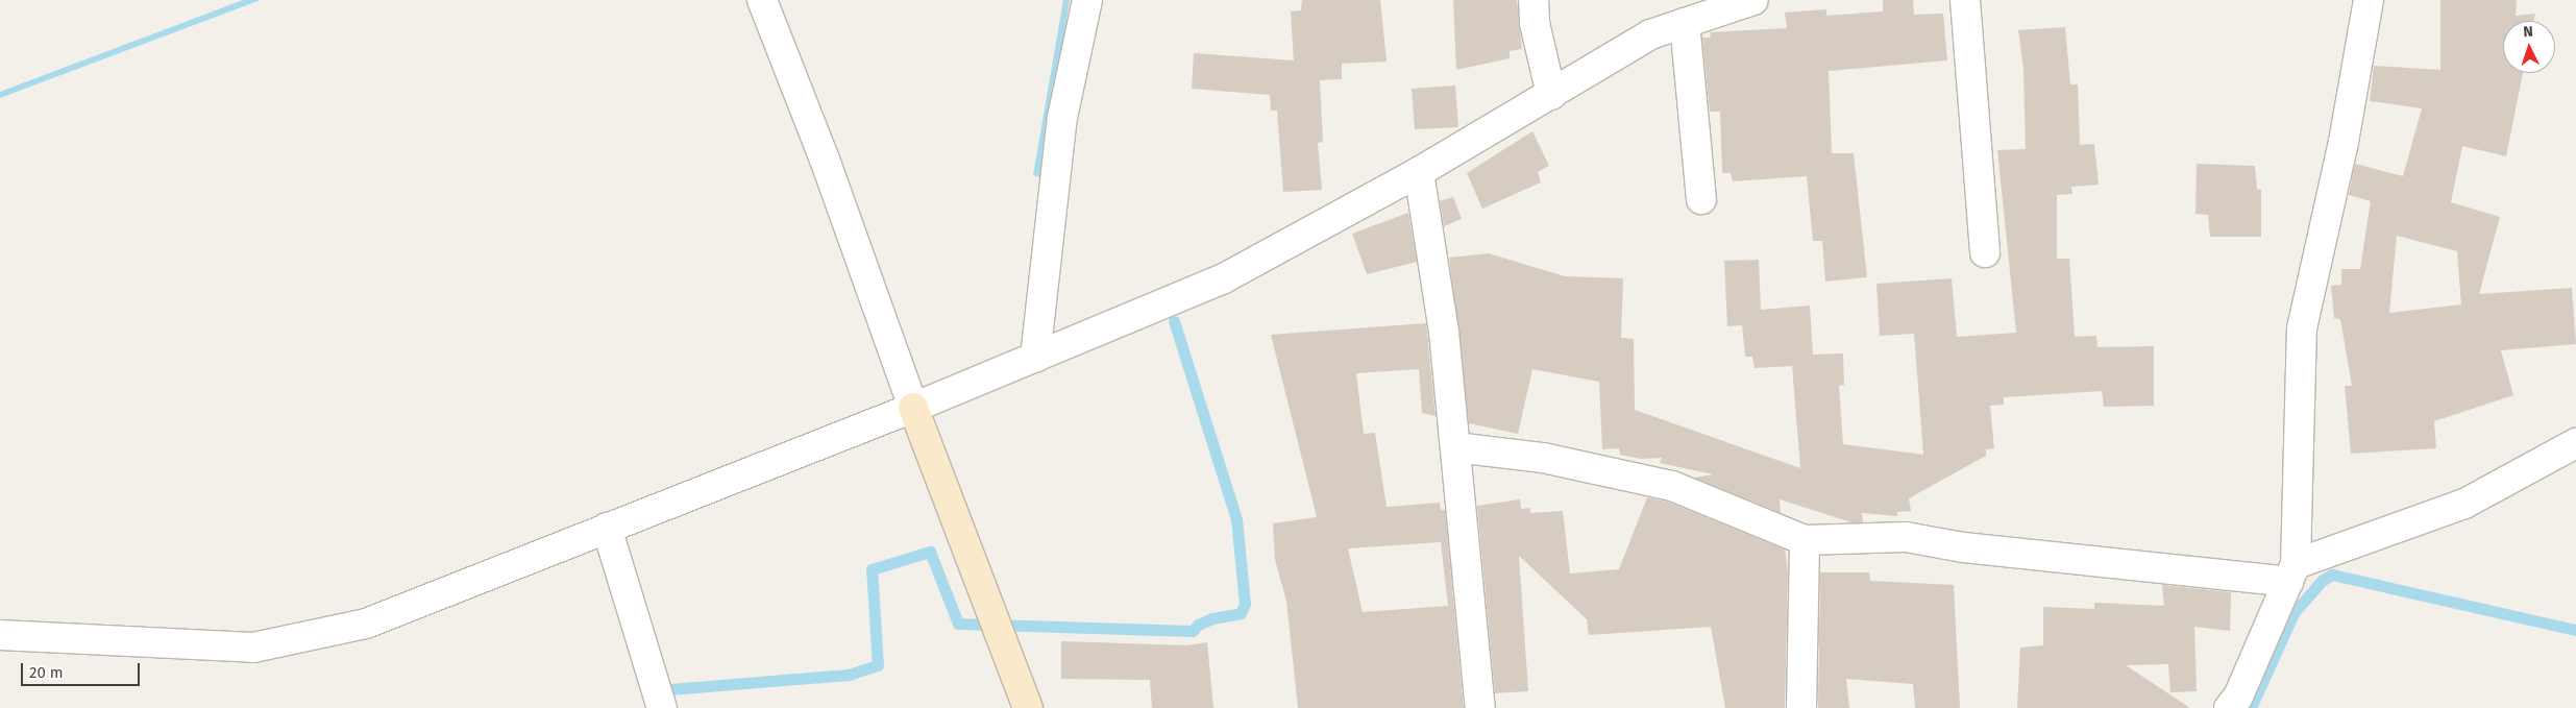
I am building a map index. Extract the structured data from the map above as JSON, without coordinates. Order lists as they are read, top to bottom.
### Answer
{
  "scale_bar": "20 m",
  "north": "top"
}
